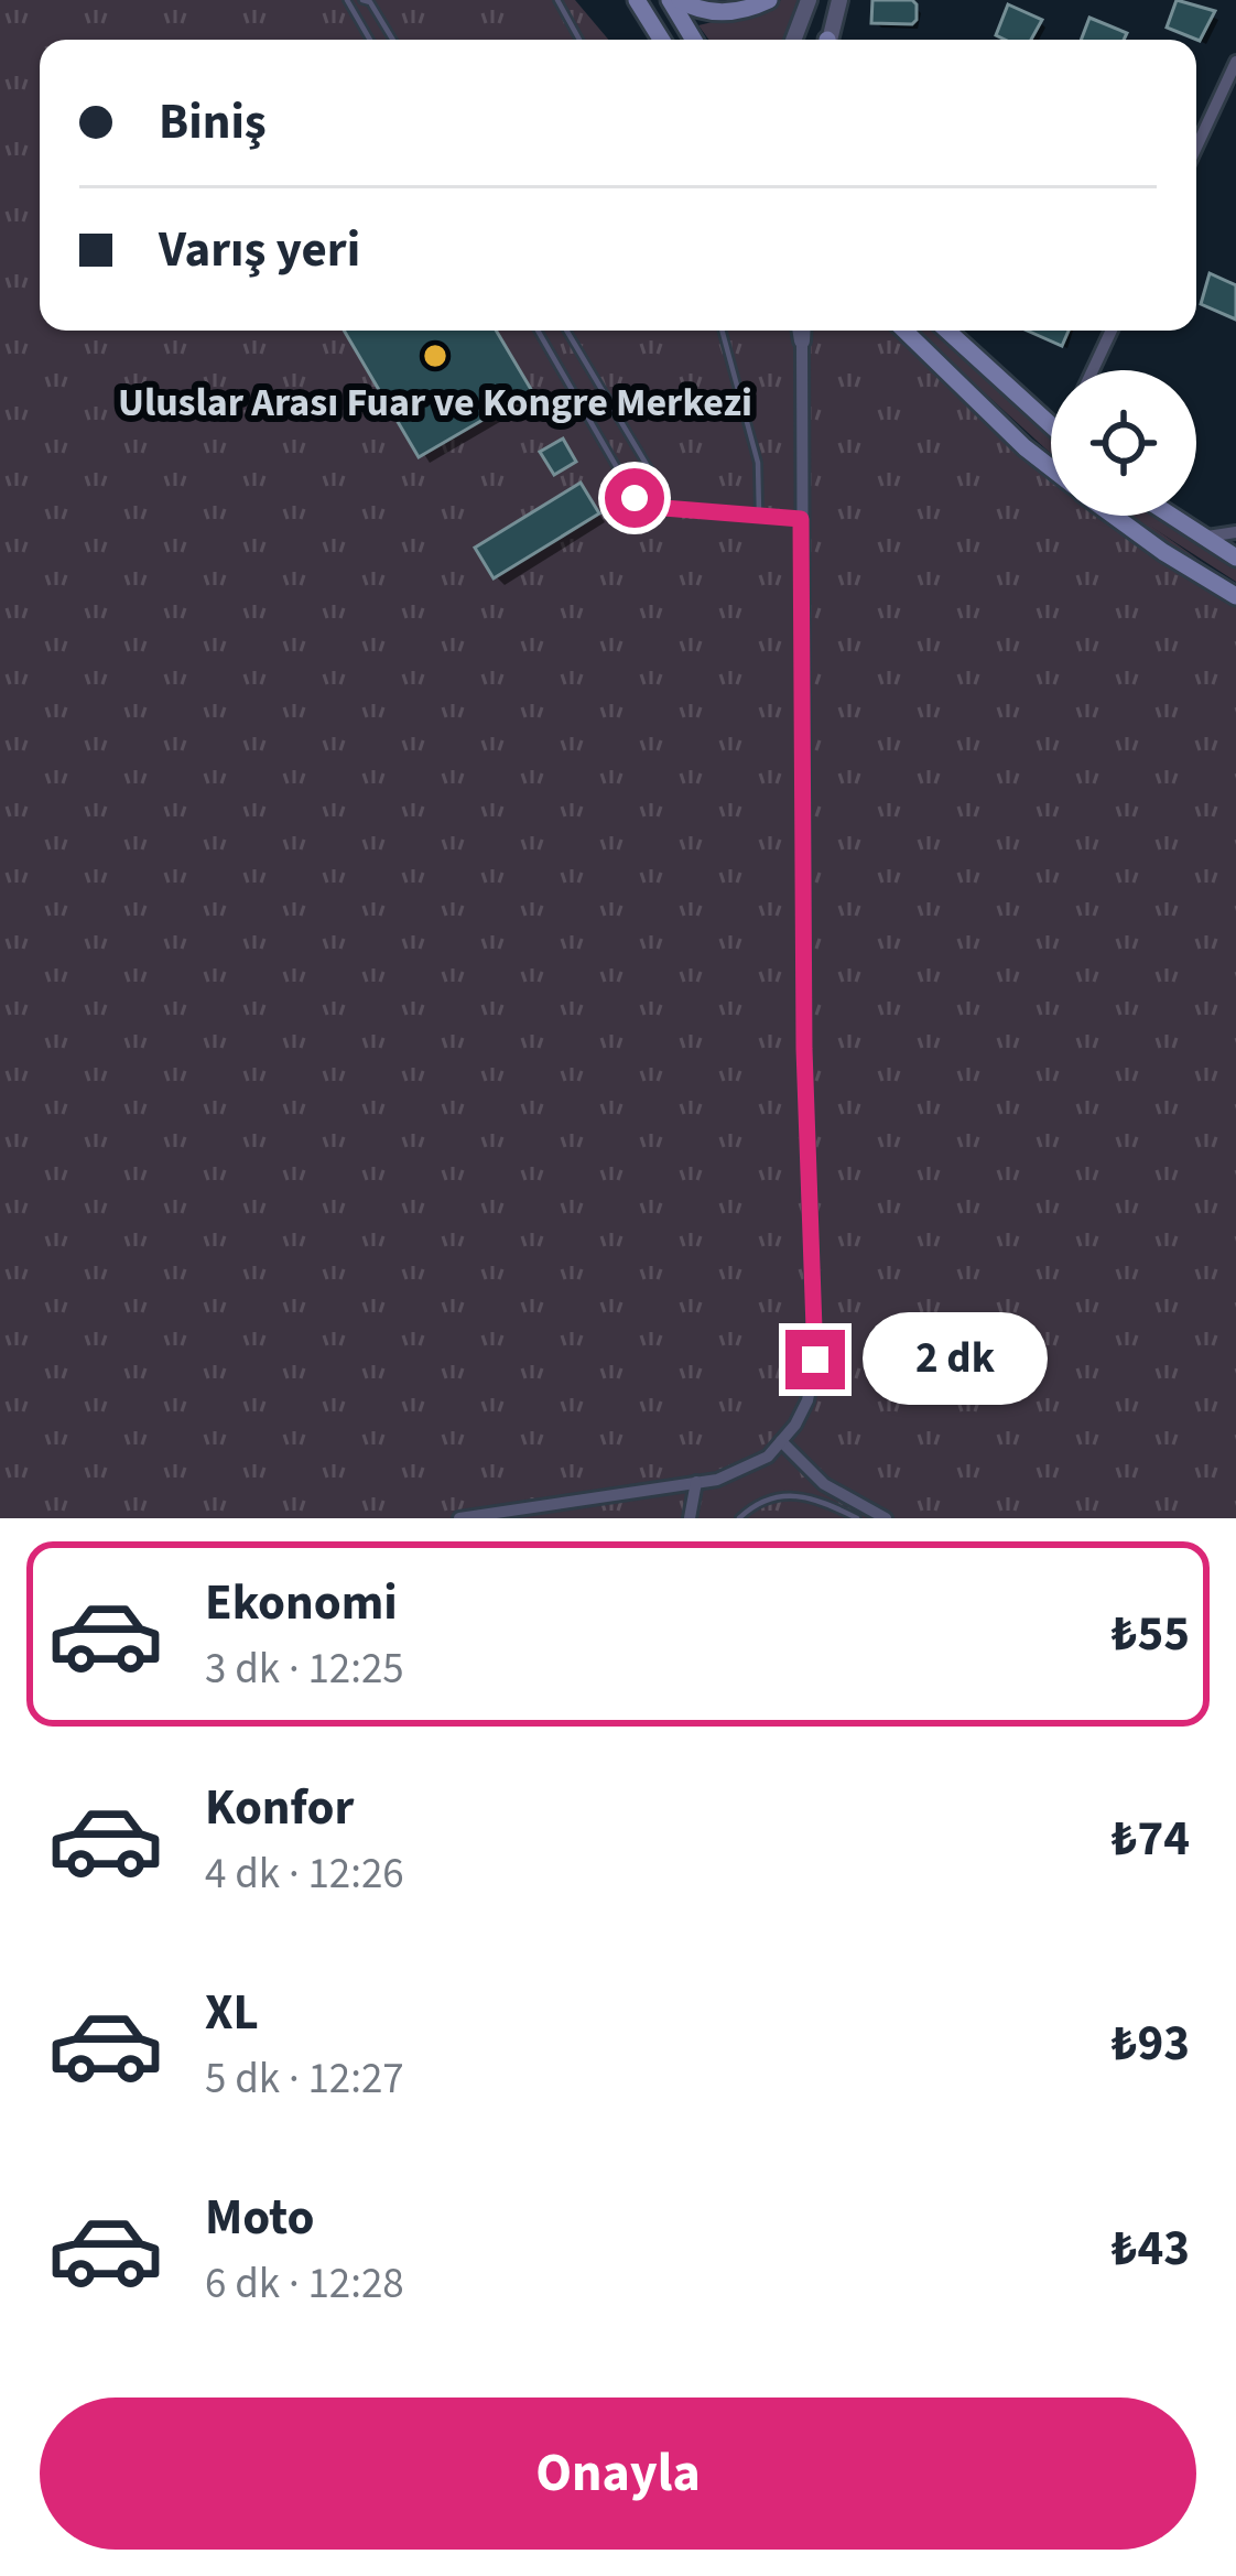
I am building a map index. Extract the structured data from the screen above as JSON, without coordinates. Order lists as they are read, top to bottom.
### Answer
{
  "places": ["Uluslar Arası Fuar ve Kongre Merkezi"],
  "page": {
    "banner": ["Biniş", "Varış yeri"],
    "bubble": "2 dk",
    "list": [
      {
        "name": "Ekonomi",
        "note": "3 dk · 12:25",
        "value": "₺55"
      },
      {
        "name": "Konfor",
        "note": "4 dk · 12:26",
        "value": "₺74"
      },
      {
        "name": "XL",
        "note": "5 dk · 12:27",
        "value": "₺93"
      },
      {
        "name": "Moto",
        "note": "6 dk · 12:28",
        "value": "₺43"
      }
    ],
    "buttons": "Onayla"
  }
}
